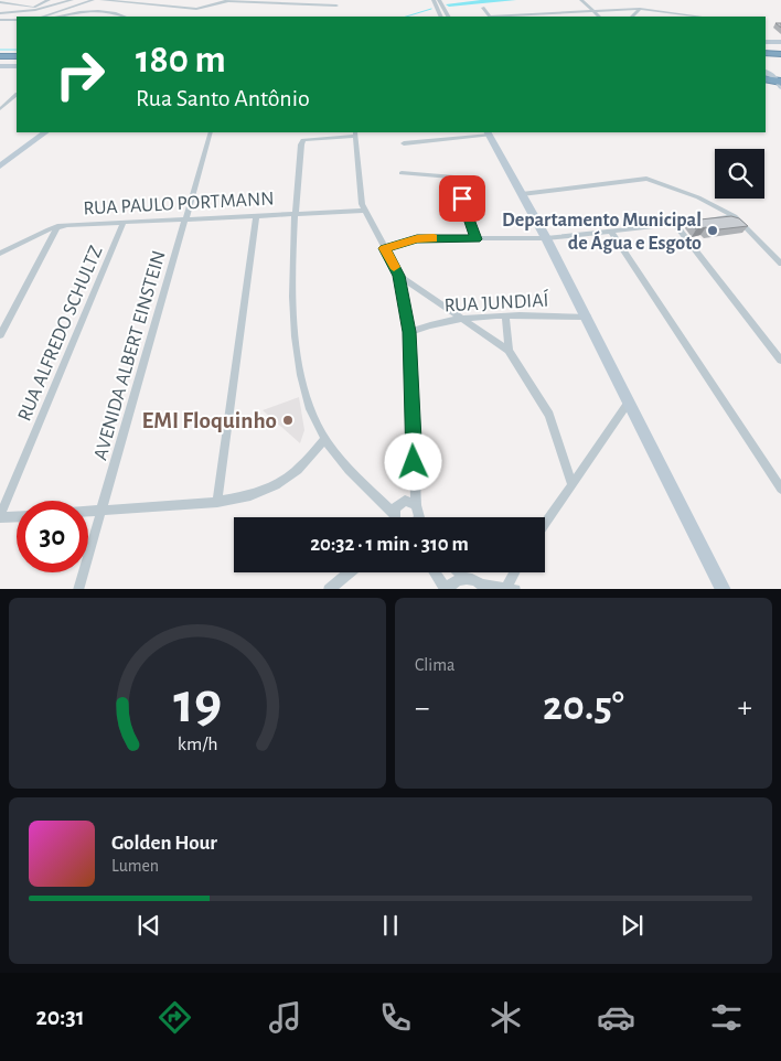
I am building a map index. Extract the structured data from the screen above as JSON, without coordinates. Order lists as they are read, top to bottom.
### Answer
{
  "streets": {
    "street": [
      "RUA PAULO PORTMANN",
      "RUA JUNDIAÍ",
      "RUA ALFREDO SCHULTZ",
      "AVENIDA ALBERT EINSTEIN"
    ]
  },
  "crossings": [
    ["RUA PAULO PORTMANN", "RUA ALFREDO SCHULTZ"],
    ["RUA PAULO PORTMANN", "AVENIDA ALBERT EINSTEIN"]
  ],
  "places": ["Departamento Municipal de Água e Esgoto", "EMI Floquinho"],
  "page": {
    "turn": ["180 m", "Rua Santo Antônio"],
    "limit": "30",
    "trip": "20:32 · 1 min · 310 m",
    "tile": "Clima",
    "heat": ["−", "20.5°", "+"],
    "song": ["Golden Hour", "Lumen"],
    "tabs": "20:31",
    "gauge": ["19", "km/h"]
  }
}
